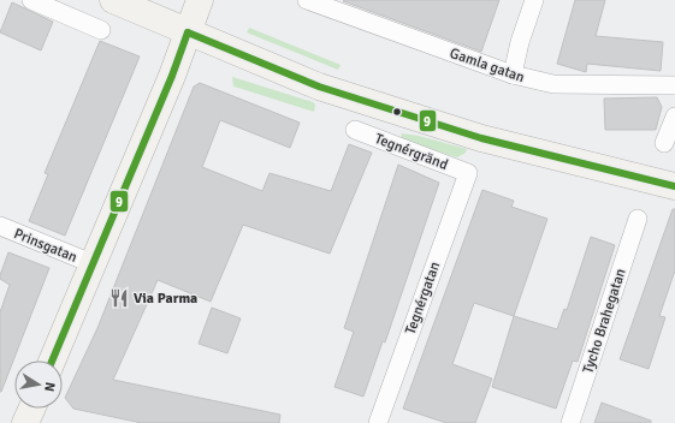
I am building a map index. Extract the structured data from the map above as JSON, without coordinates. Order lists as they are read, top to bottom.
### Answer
{
  "streets": {
    "street": [
      "Gamla gatan",
      "Tegnérgränd",
      "Prinsgatan",
      "Tegnérgatan",
      "Tycho Brahegatan"
    ]
  },
  "crossings": [
    ["Tegnérgränd", "Tegnérgatan"]
  ],
  "places": {
    "restaurant": ["Via Parma"]
  },
  "lines": ["transit line 9"],
  "north": "right"
}
